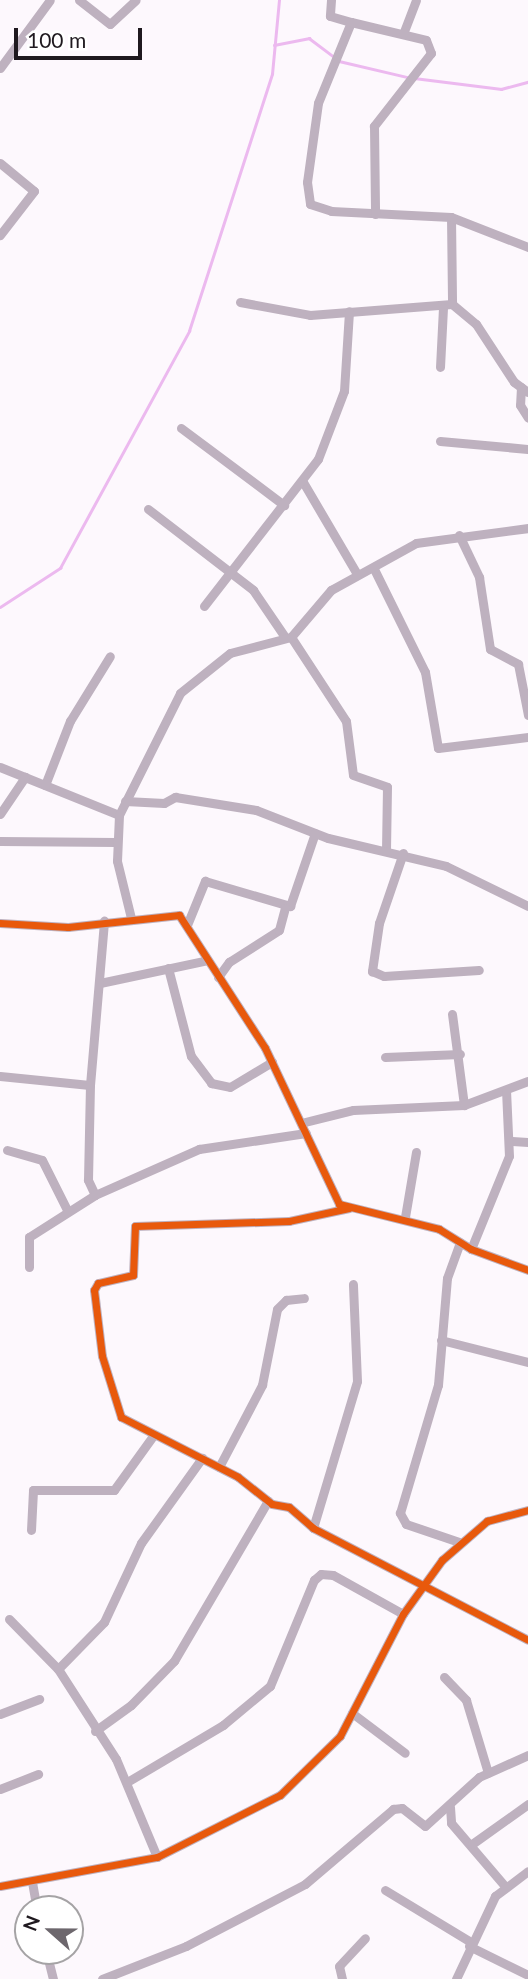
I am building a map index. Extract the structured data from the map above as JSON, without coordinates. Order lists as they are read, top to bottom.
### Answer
{
  "scale_bar": "100 m",
  "north": "left"
}
